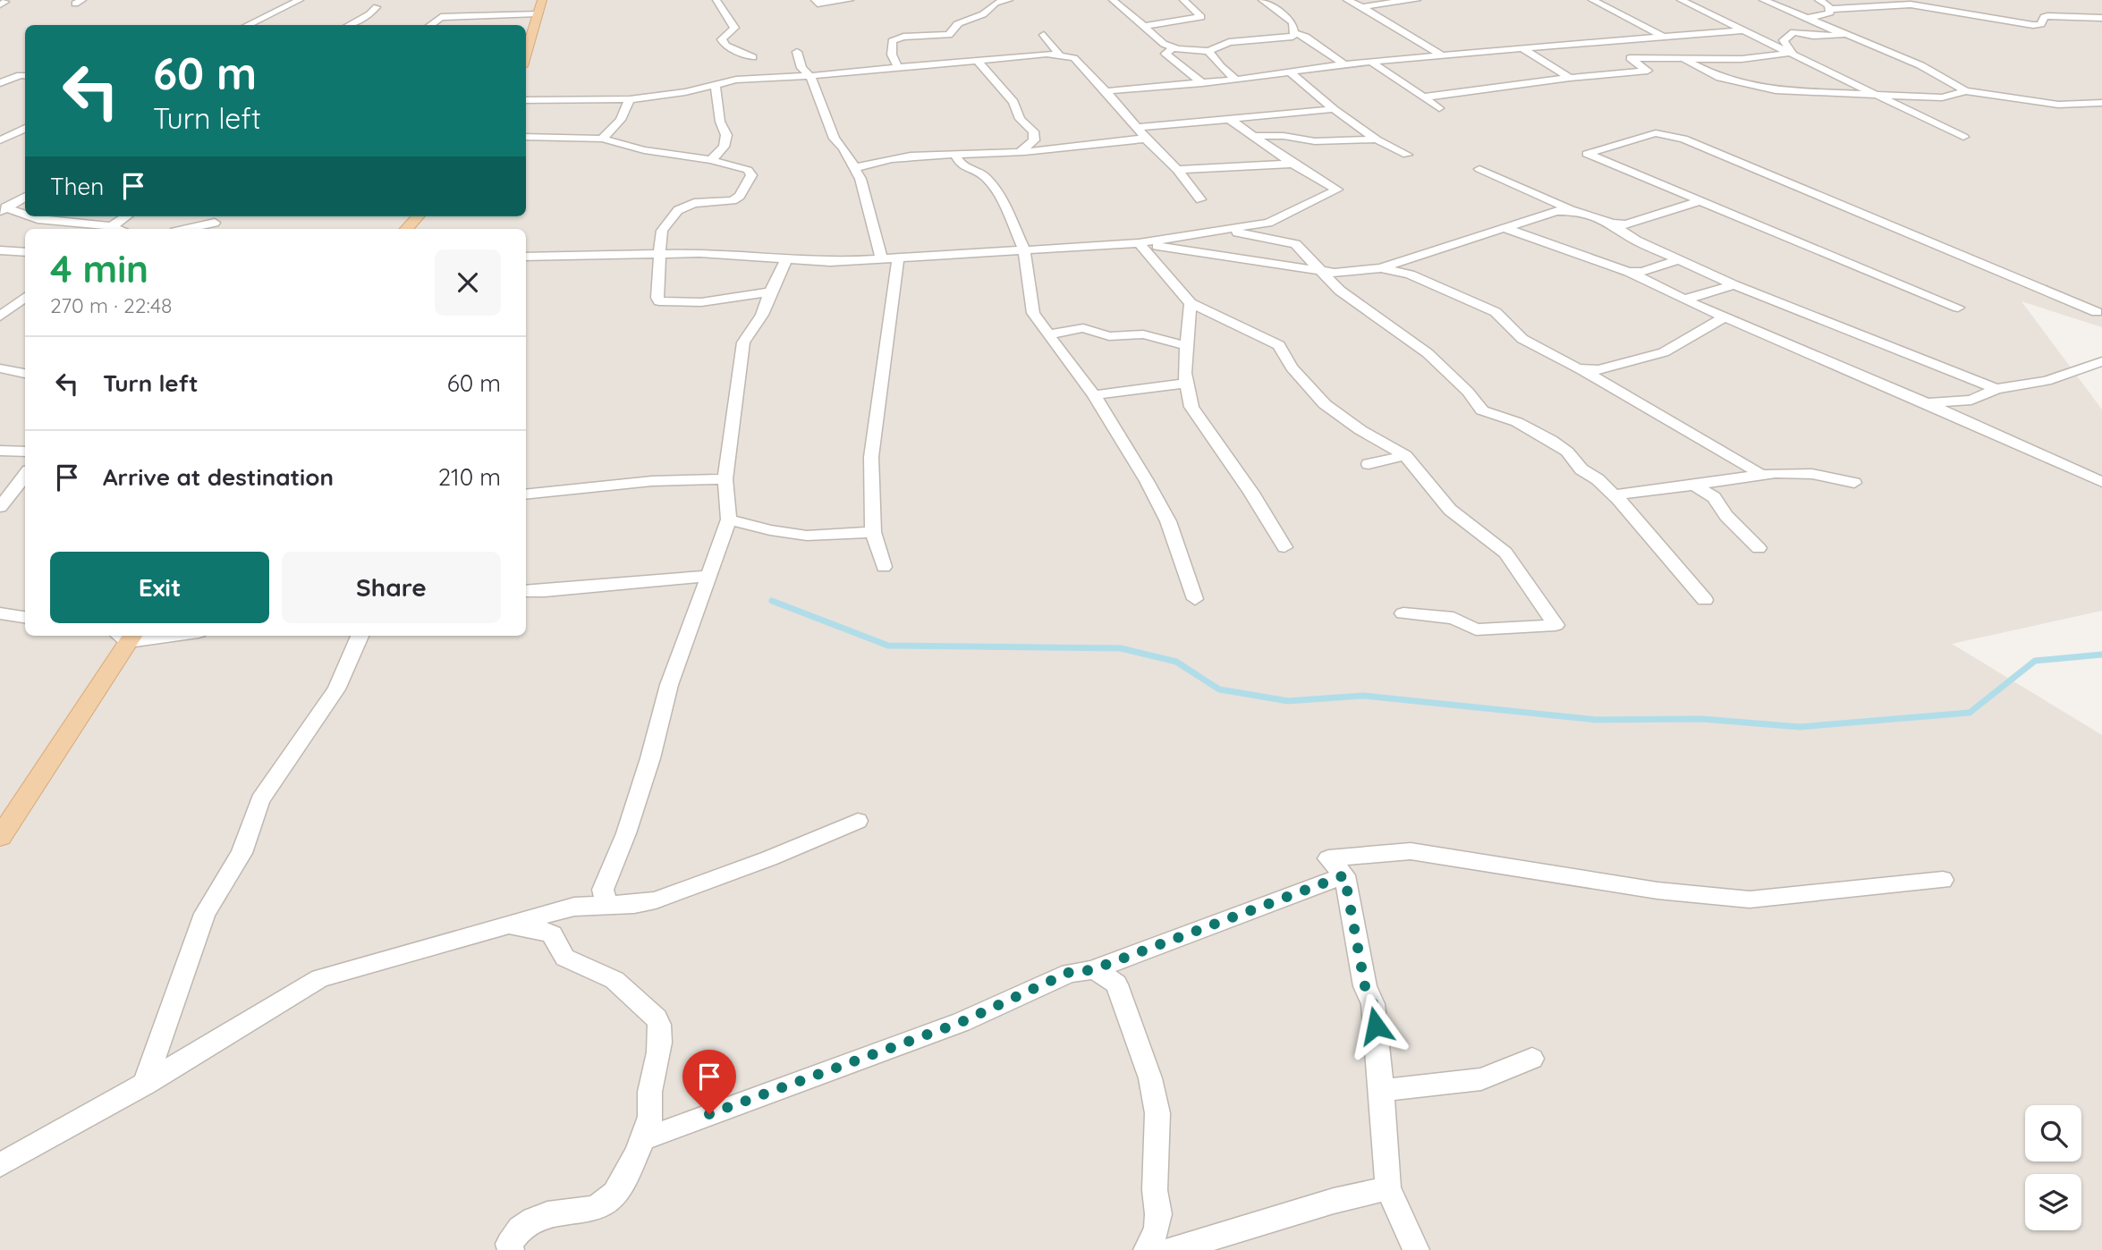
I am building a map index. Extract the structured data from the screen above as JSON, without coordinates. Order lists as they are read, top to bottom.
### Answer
{
  "page": {
    "turn": ["60 m", "Turn left"],
    "then": "Then",
    "heading": ["4 min", "270 m · 22:48"],
    "list": [
      {
        "name": "Turn left",
        "value": "60 m"
      },
      {
        "name": "Arrive at destination",
        "value": "210 m"
      }
    ],
    "buttons": ["Exit", "Share"]
  }
}
